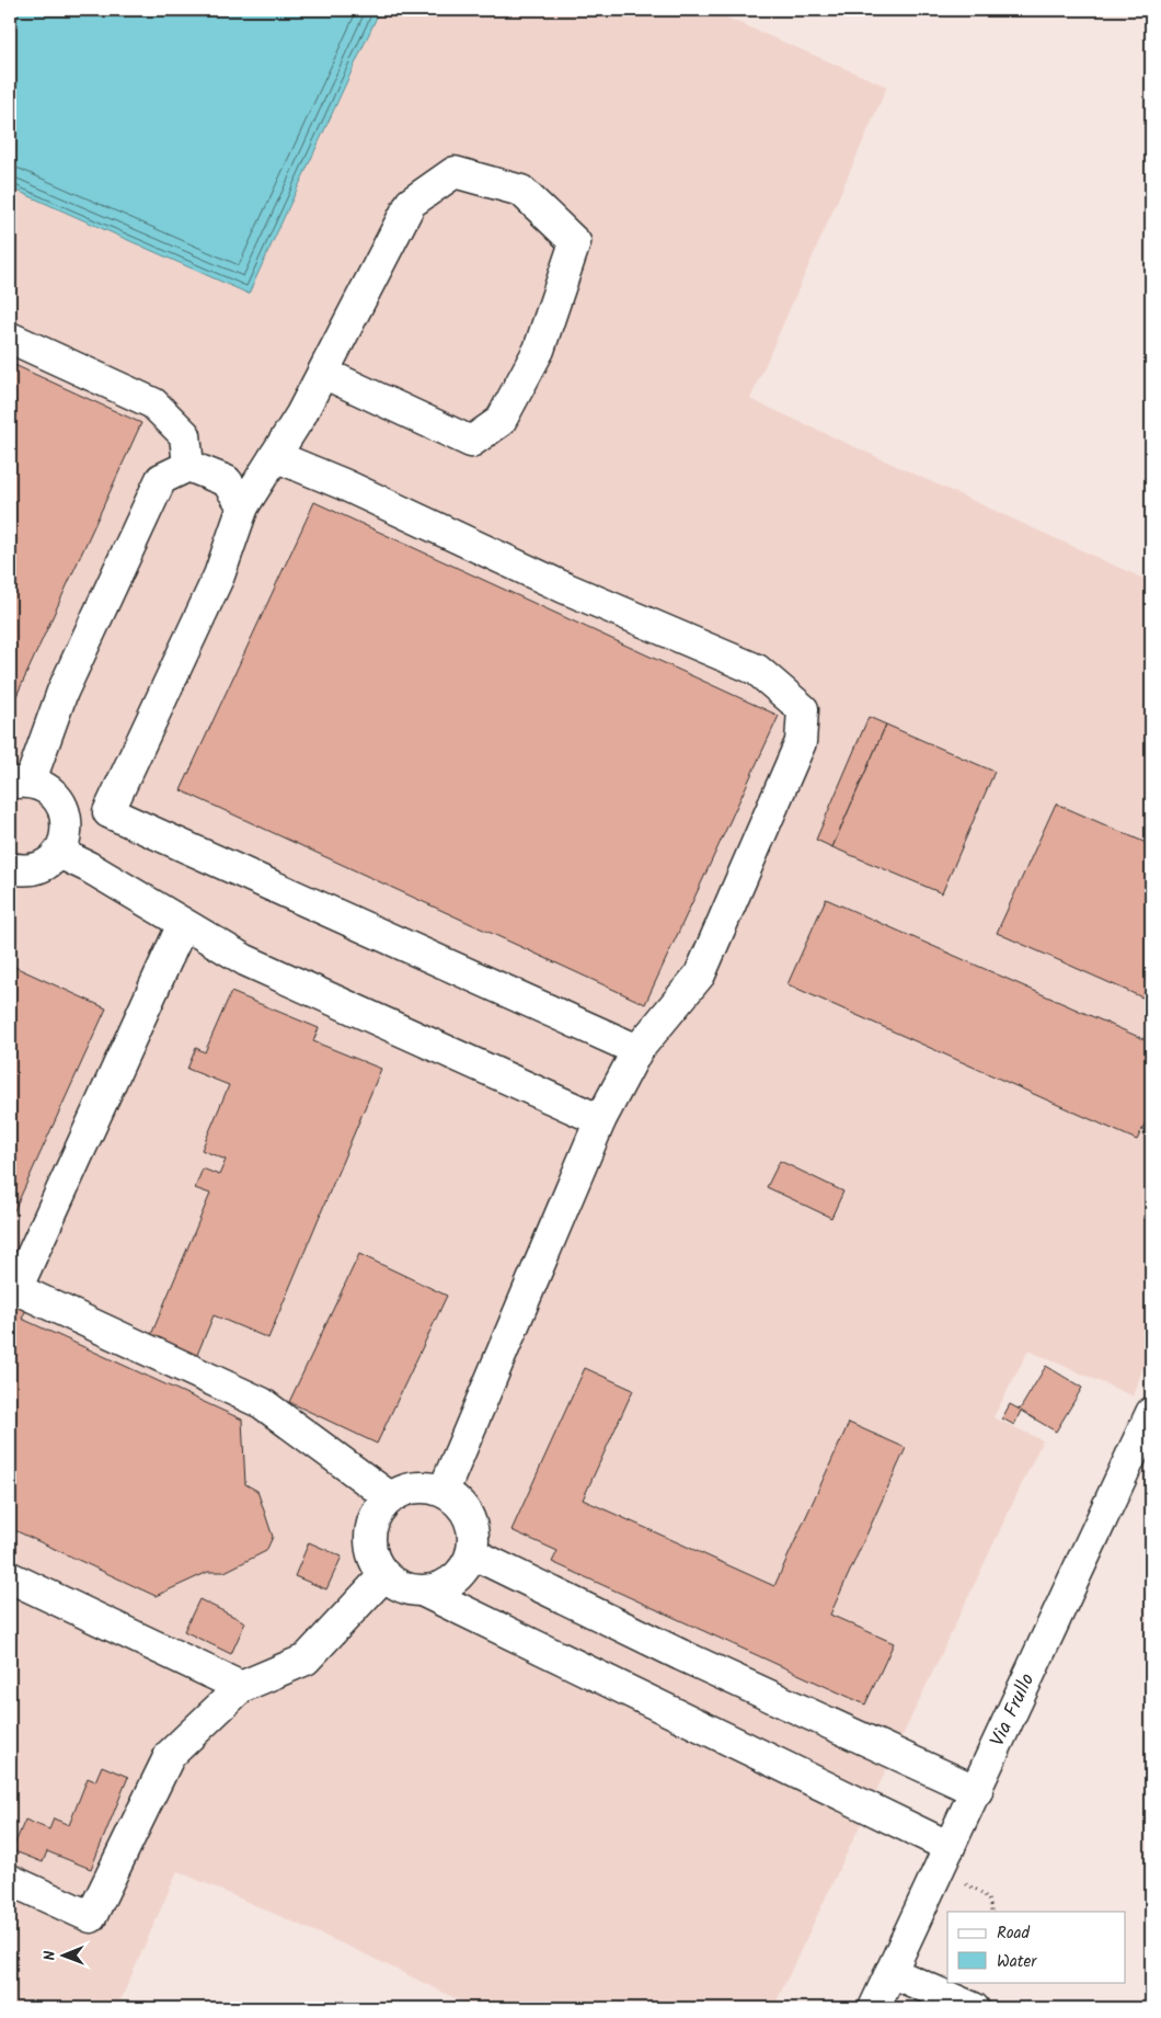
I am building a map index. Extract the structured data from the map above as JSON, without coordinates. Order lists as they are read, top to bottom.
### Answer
{
  "streets": {
    "street": ["Via Frullo"]
  },
  "legend": ["Road", "Water"],
  "north": "left"
}
